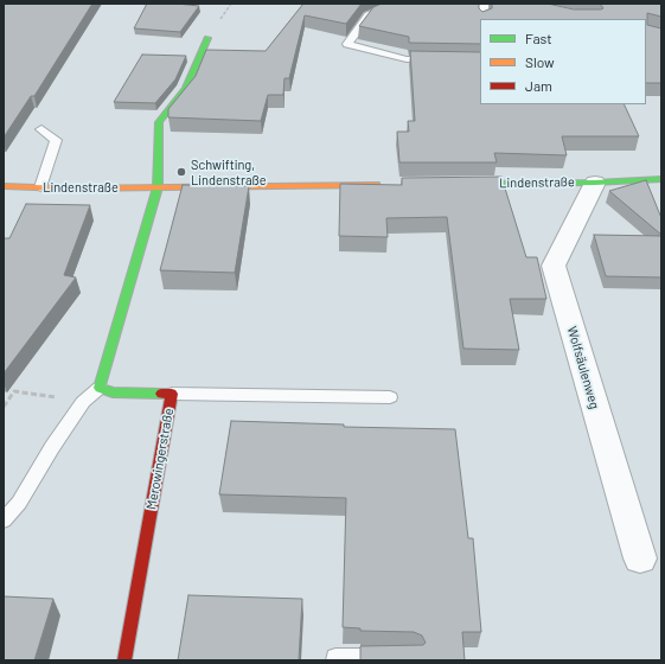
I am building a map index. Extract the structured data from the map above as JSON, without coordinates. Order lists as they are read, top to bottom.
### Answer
{
  "streets": {
    "street": ["Lindenstraße", "Wolfsäulenweg", "Merowingerstraße"]
  },
  "crossings": [
    ["Lindenstraße", "Wolfsäulenweg"]
  ],
  "places": ["Schwifting, Lindenstraße"],
  "legend": ["Fast", "Slow", "Jam"]
}
